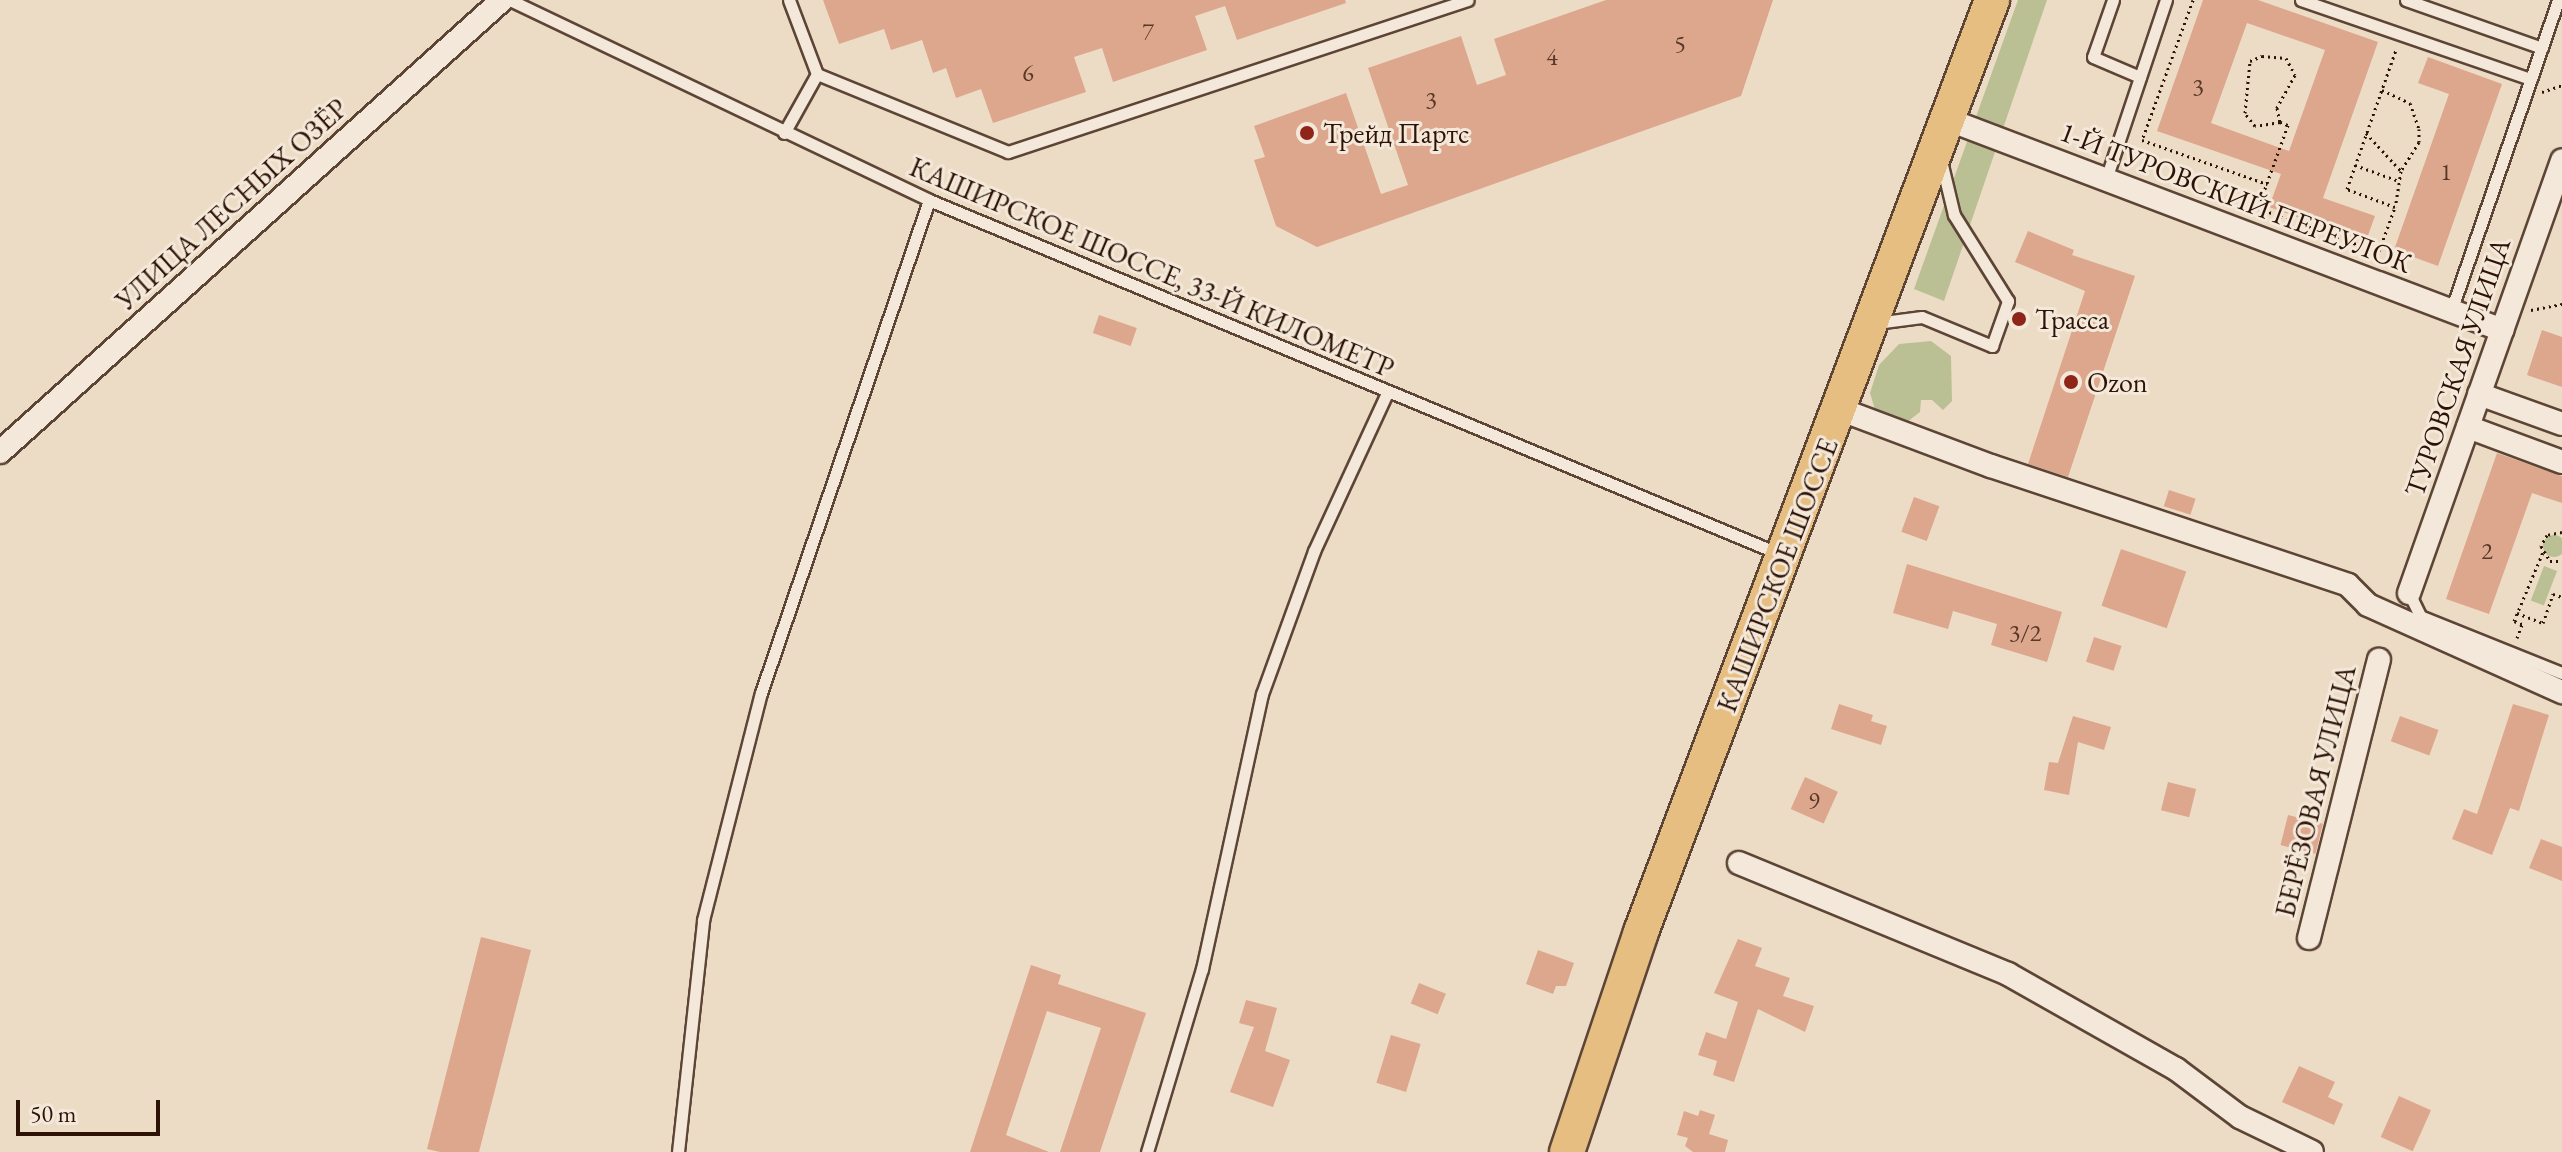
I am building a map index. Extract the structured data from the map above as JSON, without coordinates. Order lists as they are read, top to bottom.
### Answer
{
  "streets": {
    "main road": ["КАШИРСКОЕ ШОССЕ"],
    "street": [
      "1-Й ТУРОВСКИЙ ПЕРЕУЛОК",
      "УЛИЦА ЛЕСНЫХ ОЗЁР",
      "ТУРОВСКАЯ УЛИЦА",
      "БЕРЁЗОВАЯ УЛИЦА"
    ],
    "lane": ["КАШИРСКОЕ ШОССЕ, 33-Й КИЛОМЕТР"]
  },
  "crossings": [
    ["1-Й ТУРОВСКИЙ ПЕРЕУЛОК", "ТУРОВСКАЯ УЛИЦА"],
    ["1-Й ТУРОВСКИЙ ПЕРЕУЛОК", "КАШИРСКОЕ ШОССЕ"],
    ["КАШИРСКОЕ ШОССЕ, 33-Й КИЛОМЕТР", "КАШИРСКОЕ ШОССЕ"]
  ],
  "places": ["Трейд Партс", "Трасса", "Ozon"],
  "house_numbers": [
    "7",
    "5",
    "4",
    "6",
    "3",
    "3",
    "1",
    "2",
    "3/2",
    "9"
  ],
  "scale_bar": "50 m"
}
